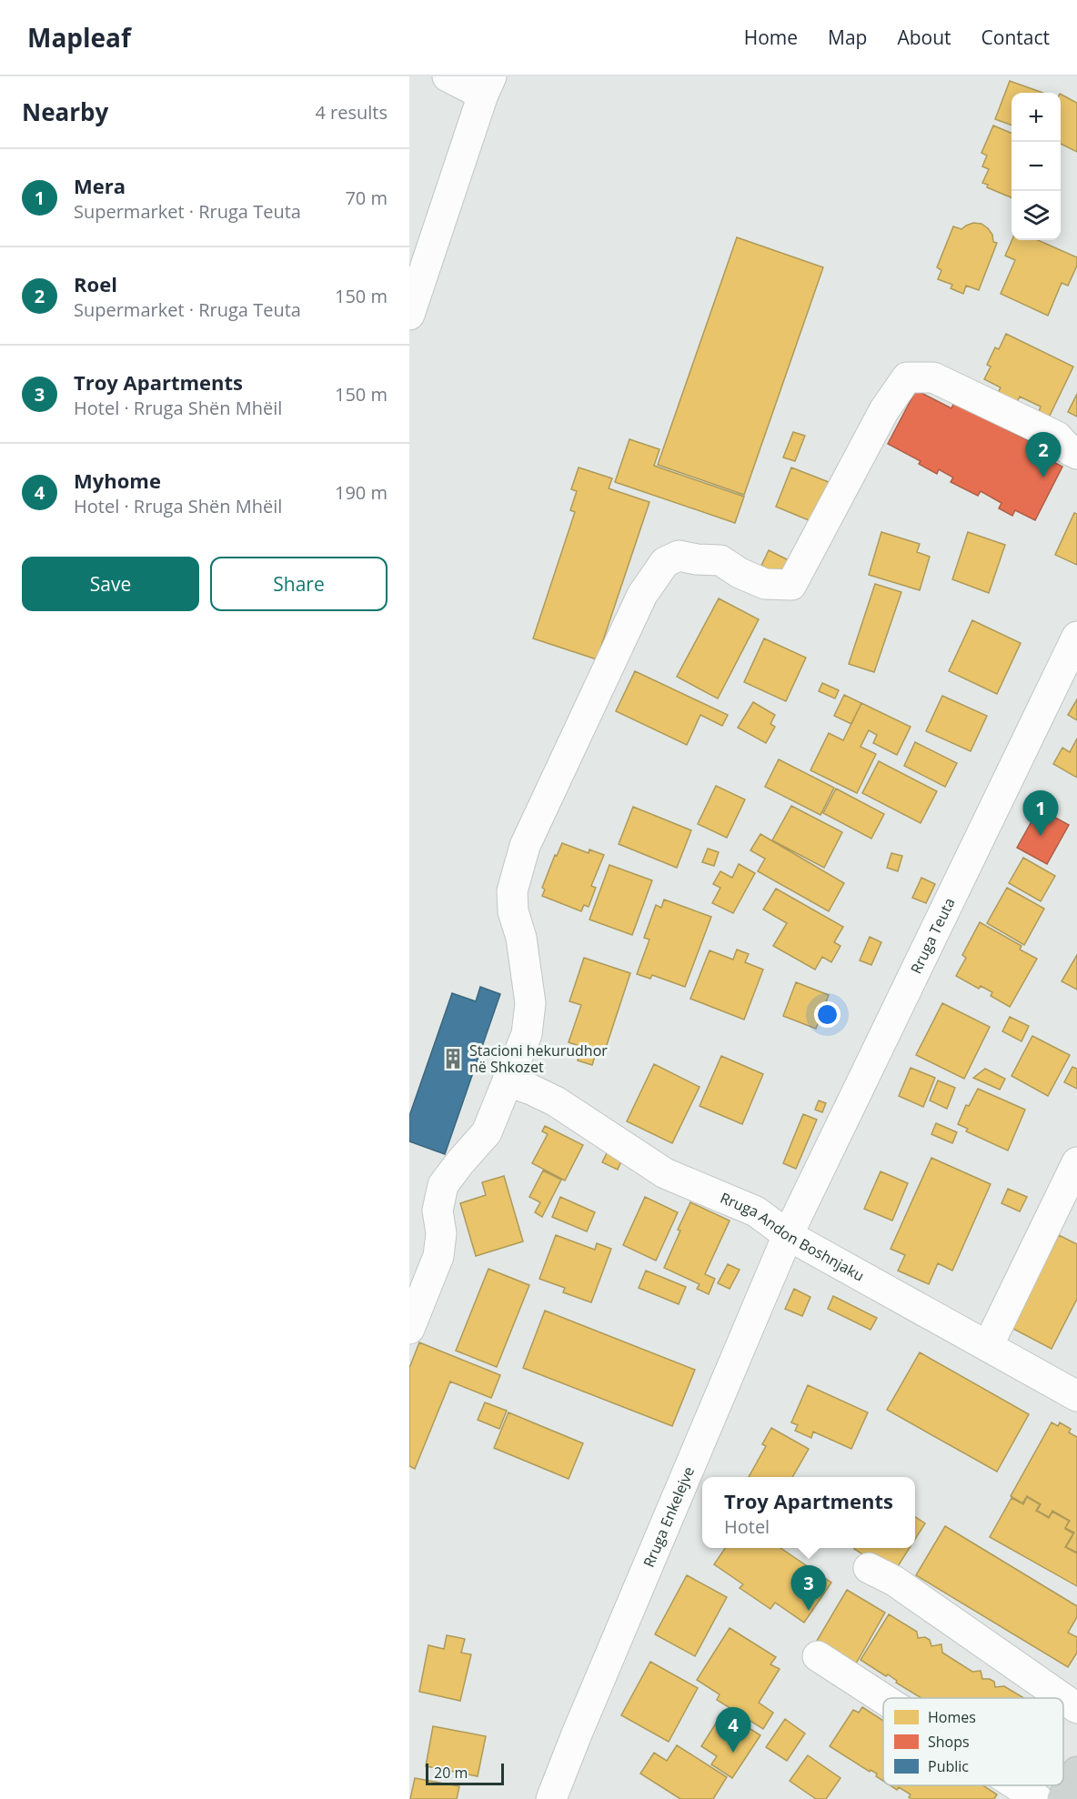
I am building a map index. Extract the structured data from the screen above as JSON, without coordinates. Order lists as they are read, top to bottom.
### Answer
{
  "streets": {
    "street": ["Rruga Teuta", "Rruga Andon Boshnjaku", "Rruga Enkelejve"]
  },
  "crossings": [
    ["Rruga Teuta", "Rruga Andon Boshnjaku"],
    ["Rruga Teuta", "Rruga Enkelejve"],
    ["Rruga Andon Boshnjaku", "Rruga Enkelejve"]
  ],
  "places": {
    "building": ["Stacioni hekurudhor në Shkozet"]
  },
  "legend": ["Homes", "Shops", "Public"],
  "scale_bar": "20 m",
  "page": {
    "header": "Mapleaf",
    "nav": [
      "Home",
      "Map",
      "About",
      "Contact"
    ],
    "heading": ["Nearby", "4 results"],
    "map_buttons": ["+", "−"],
    "list": [
      {
        "mark": "1",
        "name": "Mera",
        "note": "Supermarket · Rruga Teuta",
        "value": "70 m"
      },
      {
        "mark": "2",
        "name": "Roel",
        "note": "Supermarket · Rruga Teuta",
        "value": "150 m"
      },
      {
        "mark": "3",
        "name": "Troy Apartments",
        "note": "Hotel · Rruga Shën Mhëil",
        "value": "150 m"
      },
      {
        "mark": "4",
        "name": "Myhome",
        "note": "Hotel · Rruga Shën Mhëil",
        "value": "190 m"
      }
    ],
    "pins": [
      "2",
      "1",
      "3",
      "4"
    ],
    "buttons": ["Save", "Share"],
    "popup": ["Troy Apartments", "Hotel"],
    "scale": "20 m"
  }
}
